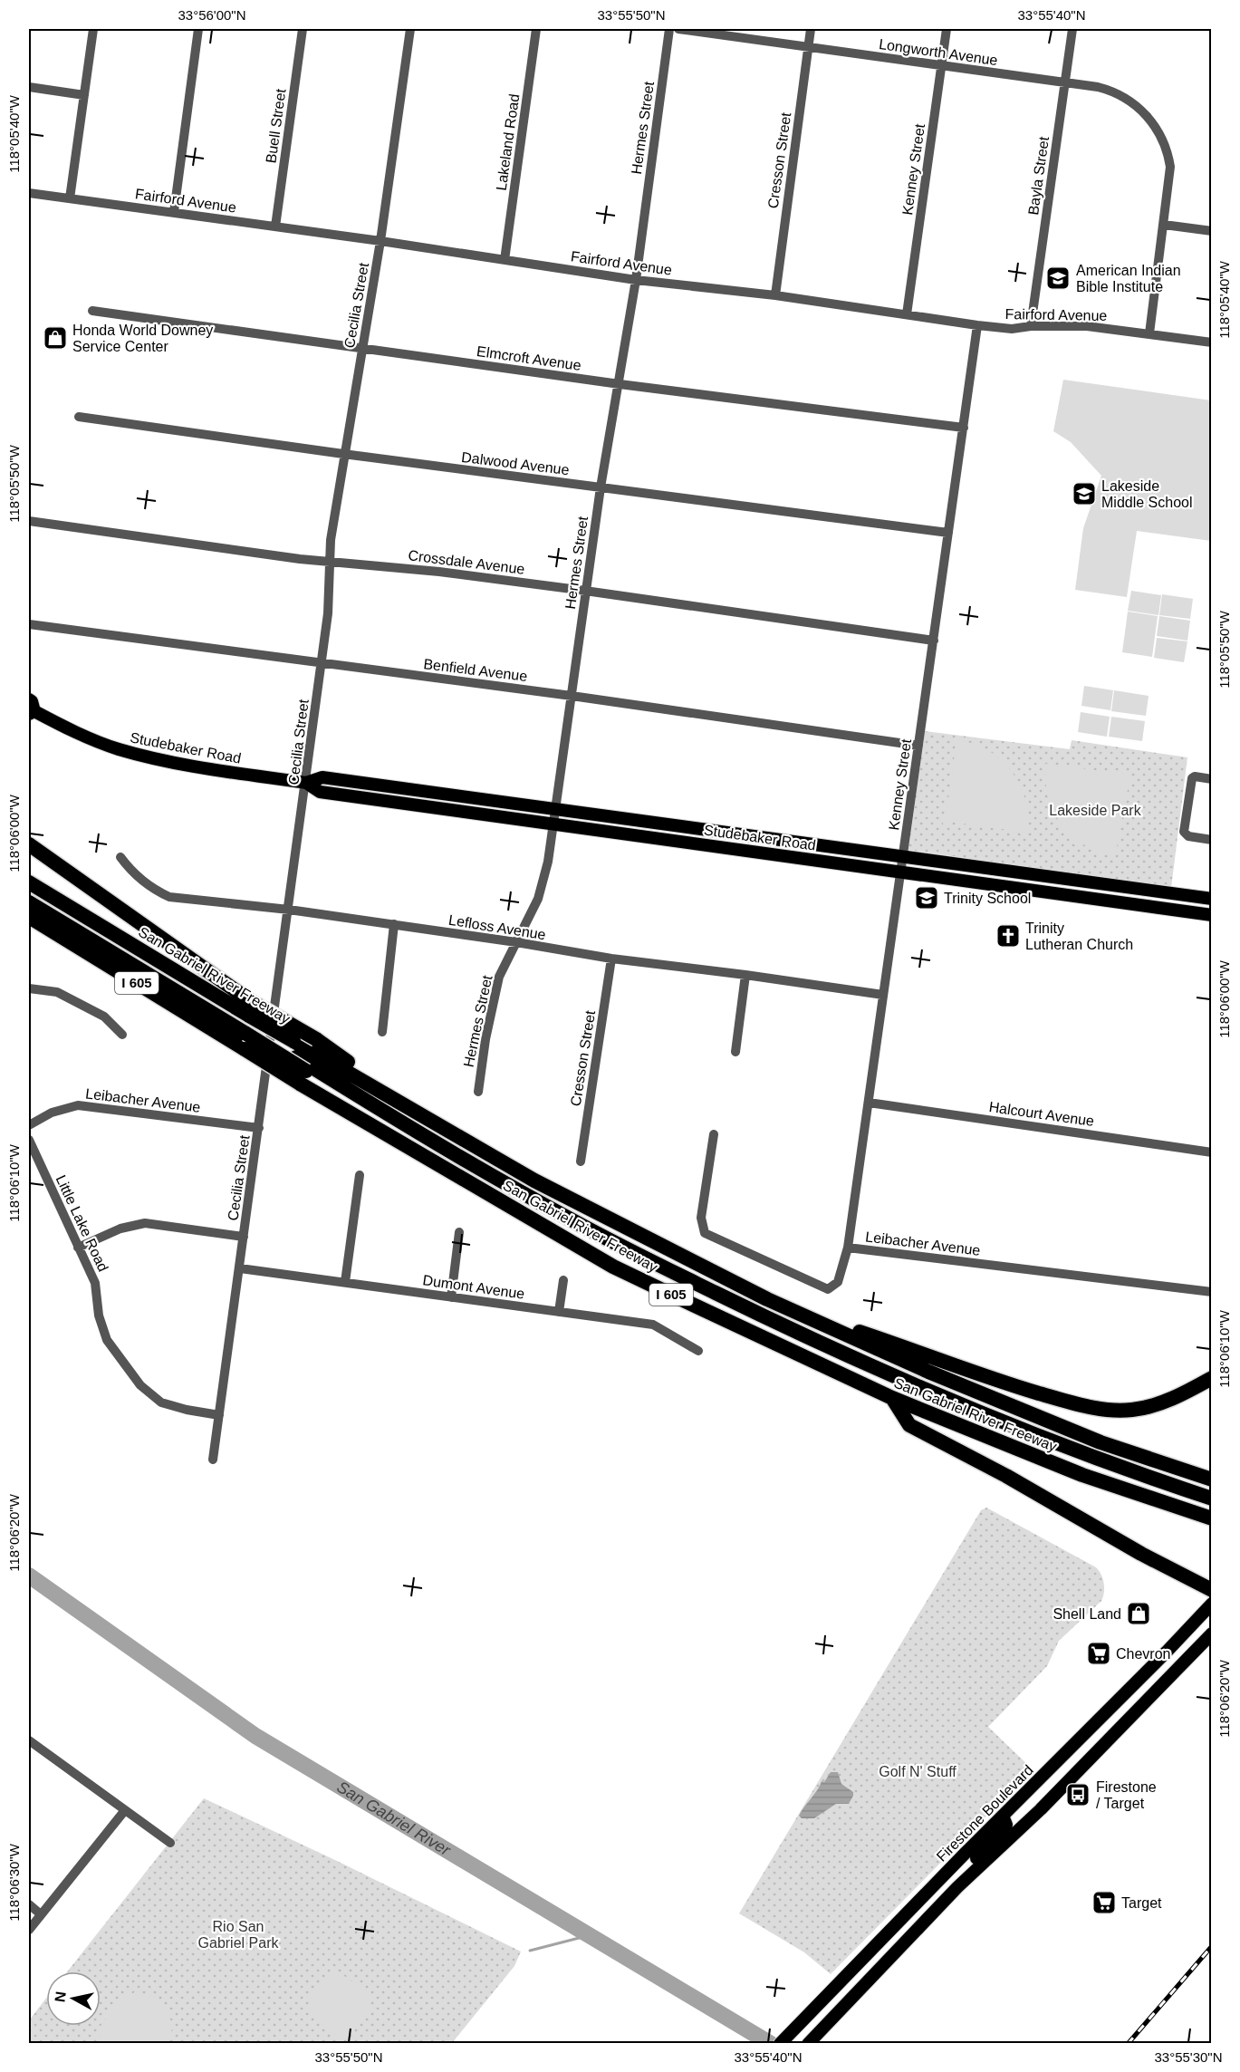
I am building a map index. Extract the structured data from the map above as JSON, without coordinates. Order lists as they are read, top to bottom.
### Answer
{
  "streets": {
    "highway": ["San Gabriel River Freeway", "I 605"],
    "main road": ["Studebaker Road", "Firestone Boulevard"],
    "street": [
      "Longworth Avenue",
      "Buell Street",
      "Hermes Street",
      "Lakeland Road",
      "Cresson Street",
      "Kenney Street",
      "Bayla Street",
      "Fairford Avenue",
      "Cecilia Street",
      "Elmcroft Avenue",
      "Dalwood Avenue",
      "Crossdale Avenue",
      "Benfield Avenue",
      "Lefloss Avenue",
      "Leibacher Avenue",
      "Halcourt Avenue",
      "Little Lake Road",
      "Dumont Avenue"
    ]
  },
  "crossings": [
    ["Longworth Avenue", "Cresson Street"],
    ["Longworth Avenue", "Kenney Street"],
    ["Longworth Avenue", "Bayla Street"],
    ["Longworth Avenue", "Fairford Avenue"],
    ["Buell Street", "Fairford Avenue"],
    ["Hermes Street", "Fairford Avenue"],
    ["Hermes Street", "Elmcroft Avenue"],
    ["Hermes Street", "Dalwood Avenue"],
    ["Hermes Street", "Crossdale Avenue"],
    ["Hermes Street", "Benfield Avenue"],
    ["Hermes Street", "Studebaker Road"],
    ["Hermes Street", "Lefloss Avenue"],
    ["Lakeland Road", "Fairford Avenue"],
    ["Cresson Street", "Fairford Avenue"],
    ["Cresson Street", "Lefloss Avenue"],
    ["Kenney Street", "Fairford Avenue"],
    ["Kenney Street", "Elmcroft Avenue"],
    ["Kenney Street", "Dalwood Avenue"],
    ["Kenney Street", "Crossdale Avenue"],
    ["Kenney Street", "Benfield Avenue"],
    ["Kenney Street", "Studebaker Road"],
    ["Kenney Street", "Lefloss Avenue"],
    ["Kenney Street", "Leibacher Avenue"],
    ["Kenney Street", "Halcourt Avenue"],
    ["Bayla Street", "Fairford Avenue"],
    ["Fairford Avenue", "Cecilia Street"],
    ["Cecilia Street", "Elmcroft Avenue"],
    ["Cecilia Street", "Dalwood Avenue"],
    ["Cecilia Street", "Crossdale Avenue"],
    ["Cecilia Street", "Benfield Avenue"],
    ["Cecilia Street", "Studebaker Road"],
    ["Cecilia Street", "Lefloss Avenue"],
    ["Cecilia Street", "Leibacher Avenue"],
    ["Cecilia Street", "Little Lake Road"],
    ["Cecilia Street", "Dumont Avenue"]
  ],
  "water": ["San Gabriel River"],
  "parks": ["Lakeside Park", "Golf N' Stuff", "Rio San Gabriel Park"],
  "places": {
    "school or university": ["American Indian Bible Institute", "Lakeside Middle School", "Trinity School"],
    "shop": ["Honda World Downey Service Center", "Shell Land"],
    "church": ["Trinity Lutheran Church"],
    "supermarket": ["Chevron", "Target"],
    "bus stop": ["Firestone / Target"]
  },
  "north": "left",
  "coordinates": [
    "33°56'00\"N",
    "33°55'50\"N",
    "33°55'40\"N",
    "118°05'40\"W",
    "118°05'50\"W",
    "118°06'00\"W",
    "118°06'10\"W",
    "118°06'20\"W",
    "118°06'30\"W",
    "33°55'30\"N"
  ]
}
